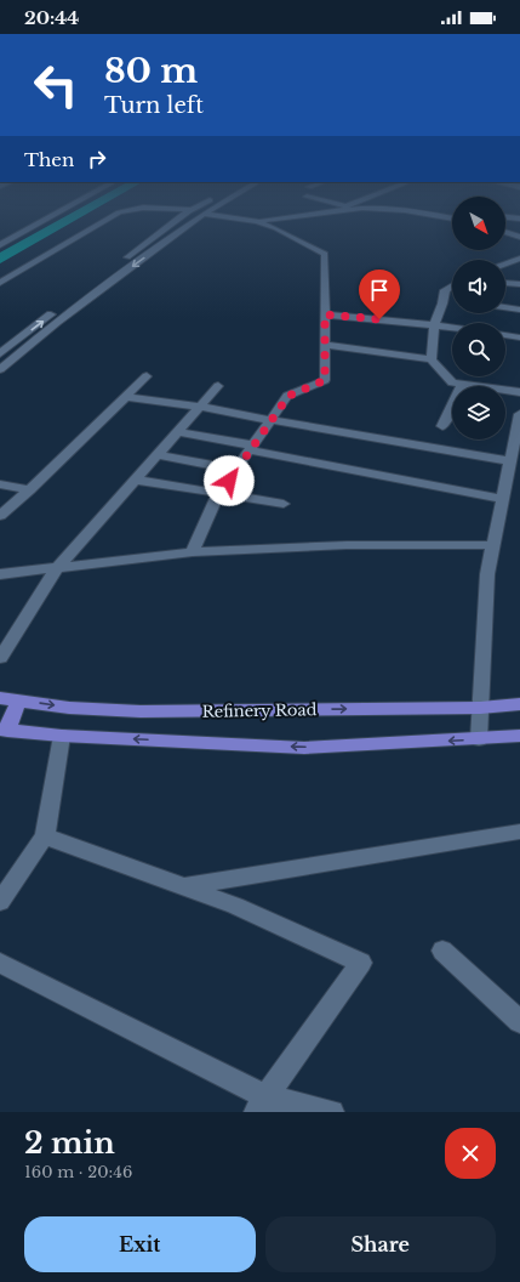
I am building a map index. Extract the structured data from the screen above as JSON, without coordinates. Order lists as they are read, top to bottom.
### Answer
{
  "streets": {
    "main road": ["Refinery Road"]
  },
  "north": "bottom right",
  "page": {
    "status": "20:44",
    "turn": ["80 m", "Turn left"],
    "then": "Then",
    "heading": ["2 min", "160 m · 20:46"],
    "buttons": ["Exit", "Share"]
  }
}
